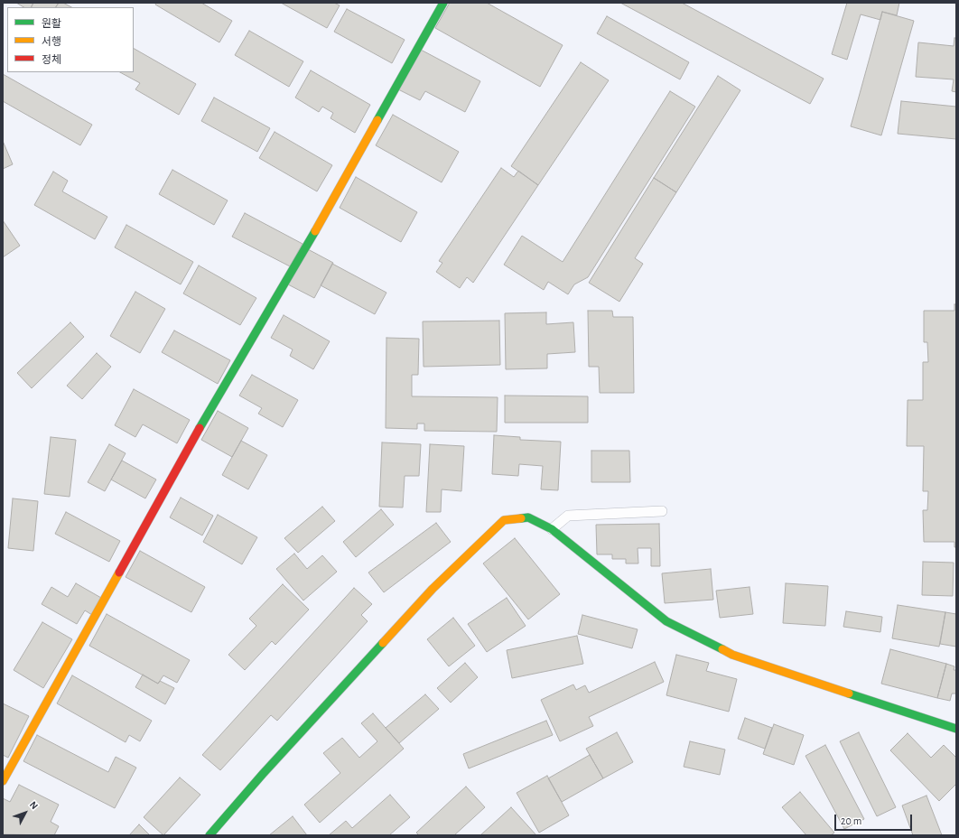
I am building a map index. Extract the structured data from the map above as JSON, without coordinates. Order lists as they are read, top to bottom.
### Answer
{
  "legend": ["원활", "서행", "정체"],
  "scale_bar": "20 m",
  "north": "top right"
}
